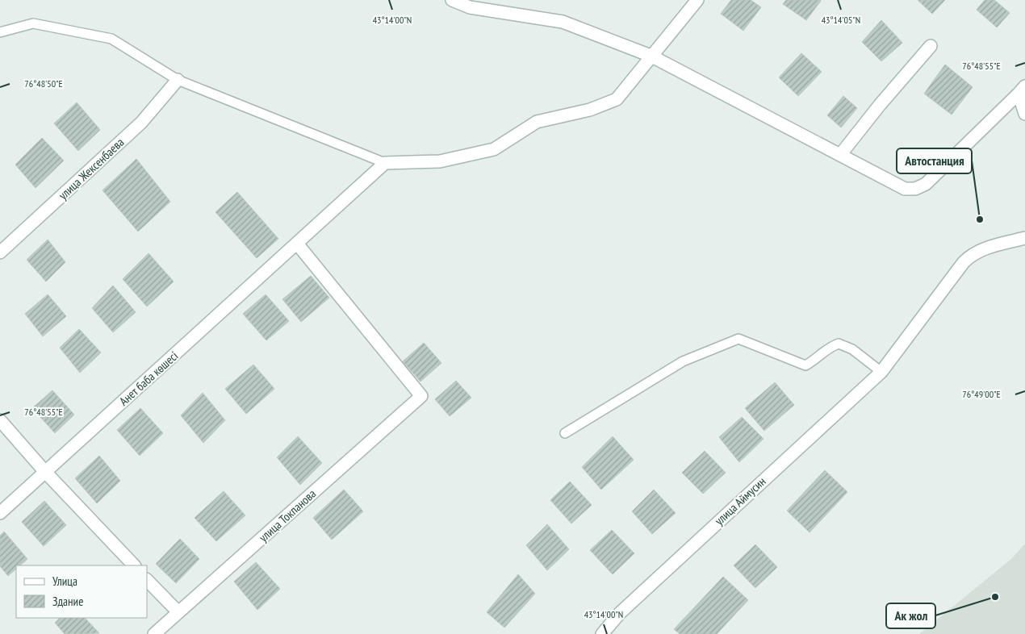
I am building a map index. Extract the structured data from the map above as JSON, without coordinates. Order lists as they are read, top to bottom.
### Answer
{
  "streets": {
    "street": [
      "улица Жексенбаева",
      "Анет баба көшесі",
      "улица Аймусин",
      "улица Токпанова"
    ]
  },
  "crossings": [
    ["Анет баба көшесі", "улица Токпанова"]
  ],
  "places": ["Автостанция", "Ак жол"],
  "legend": ["Улица", "Здание"],
  "coordinates": [
    "43°14'00\"N",
    "43°14'05\"N",
    "76°48'55\"E",
    "76°48'50\"E",
    "76°49'00\"E"
  ]
}
